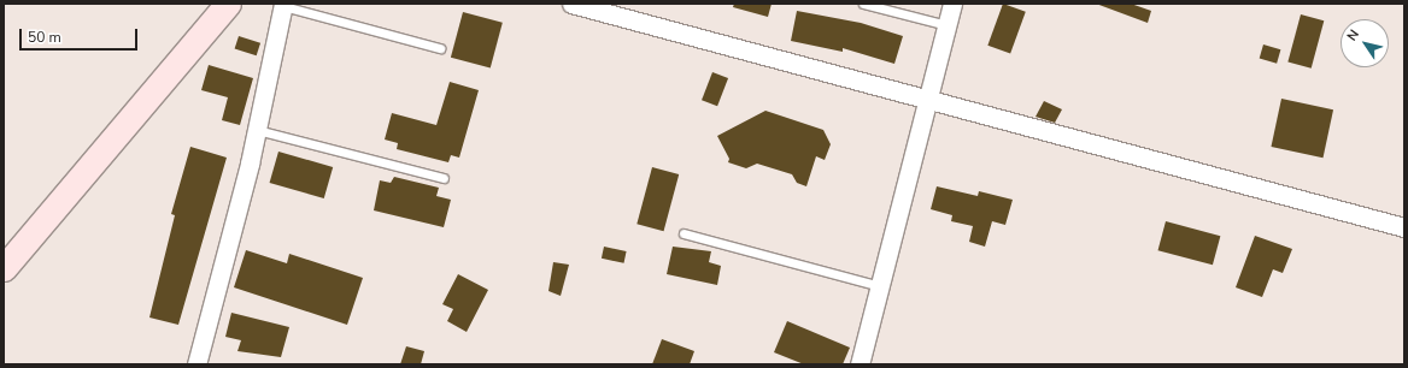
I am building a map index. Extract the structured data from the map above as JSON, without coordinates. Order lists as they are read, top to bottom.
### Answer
{
  "scale_bar": "50 m",
  "north": "top left"
}
